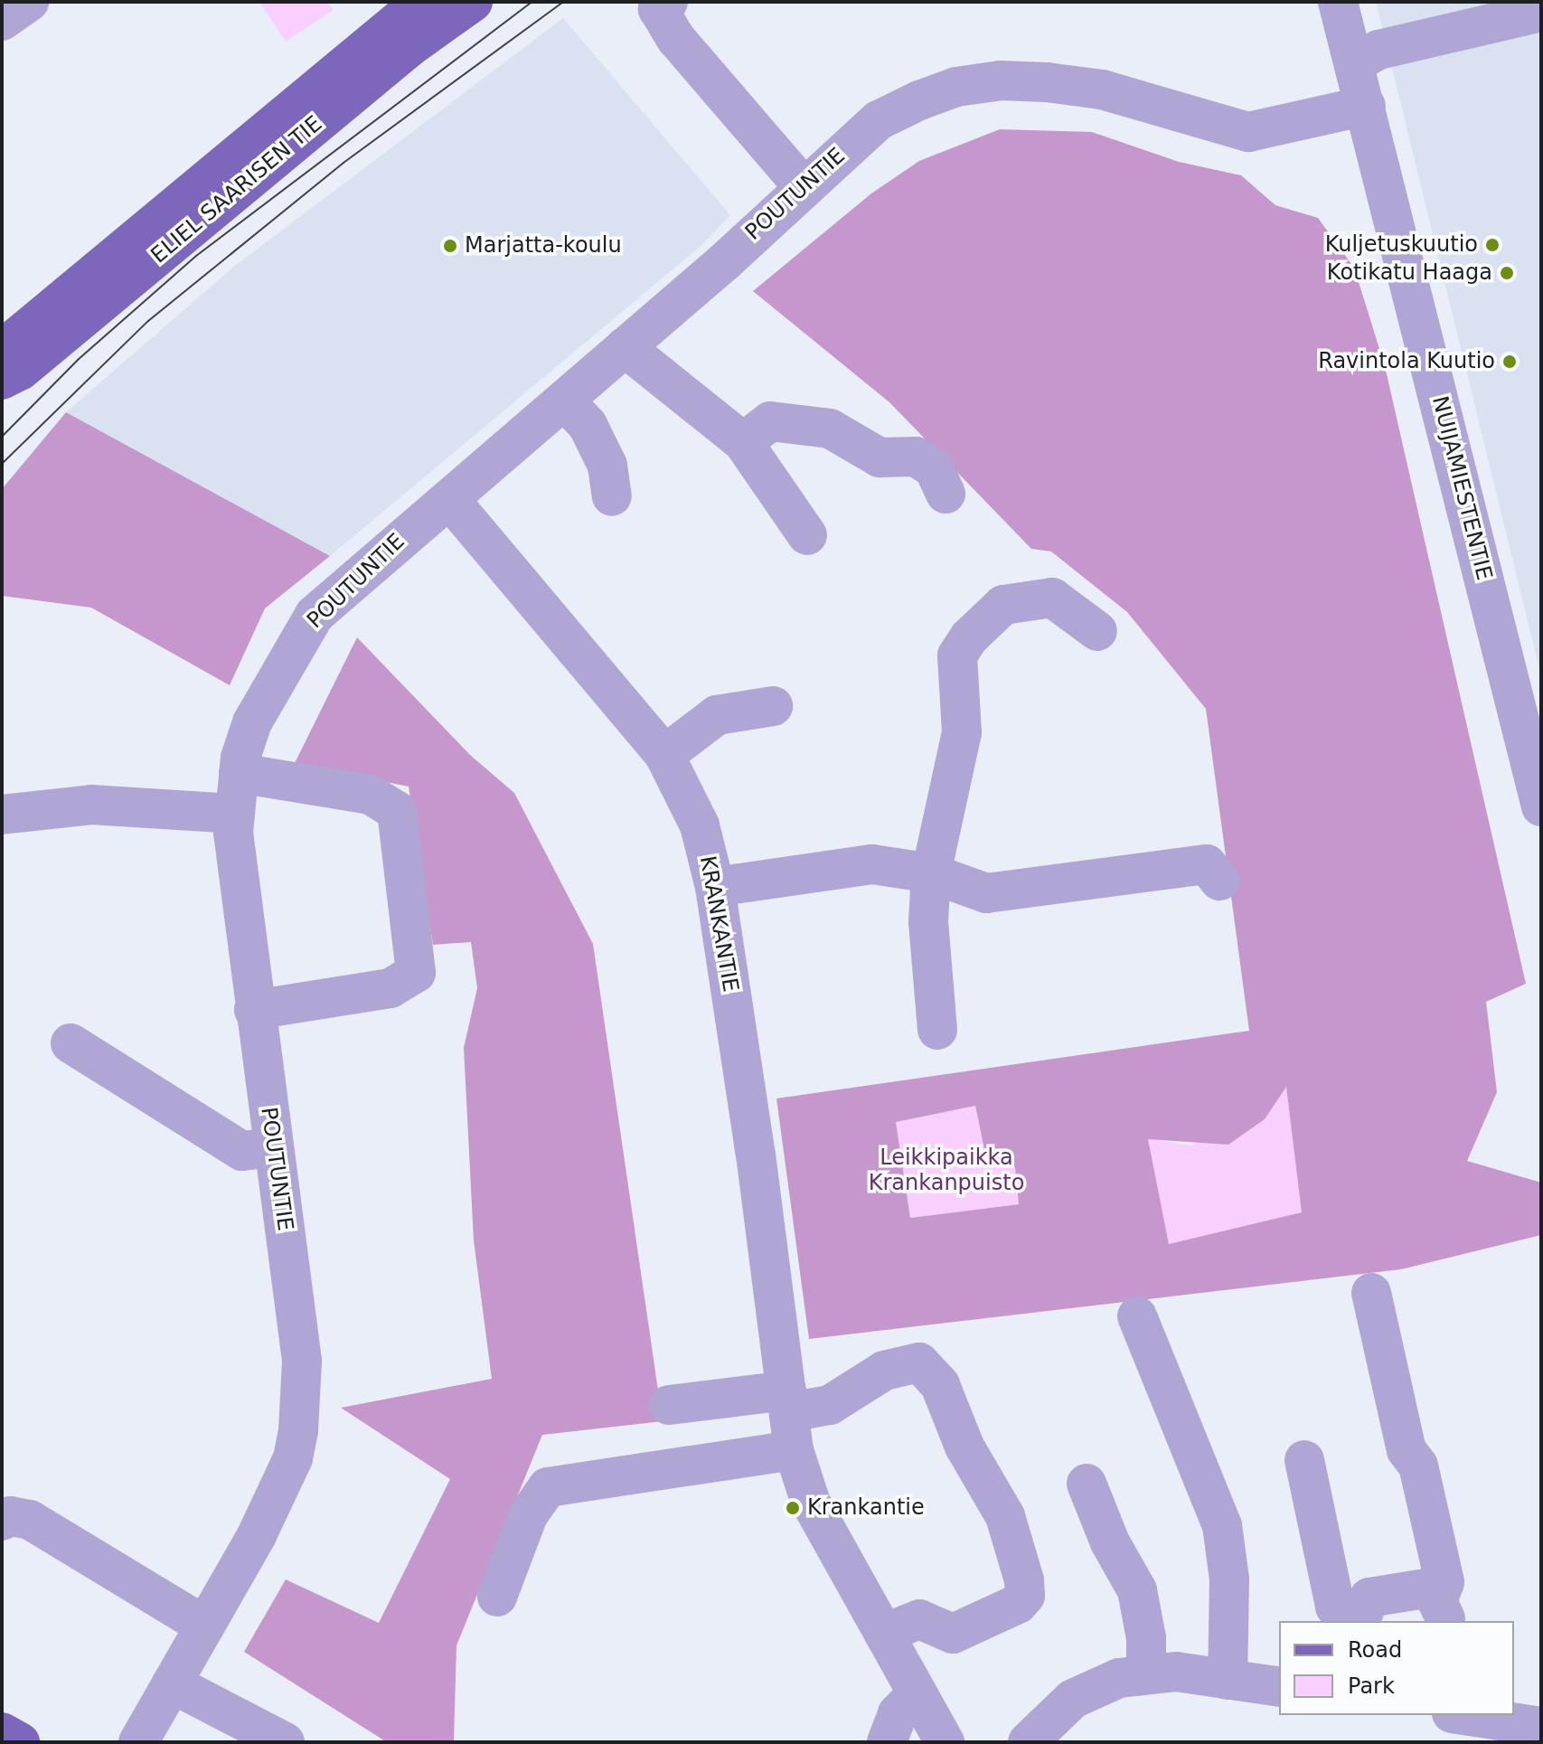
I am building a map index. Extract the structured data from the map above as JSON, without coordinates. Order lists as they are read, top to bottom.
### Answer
{
  "streets": {
    "main road": ["ELIEL SAARISEN TIE"],
    "street": ["POUTUNTIE", "NUIJAMIESTENTIE", "KRANKANTIE"]
  },
  "crossings": [
    ["POUTUNTIE", "NUIJAMIESTENTIE"],
    ["POUTUNTIE", "KRANKANTIE"]
  ],
  "parks": ["Leikkipaikka Krankanpuisto"],
  "places": [
    "Kuljetuskuutio",
    "Marjatta-koulu",
    "Kotikatu Haaga",
    "Ravintola Kuutio",
    "Krankantie"
  ],
  "legend": ["Road", "Park"]
}
